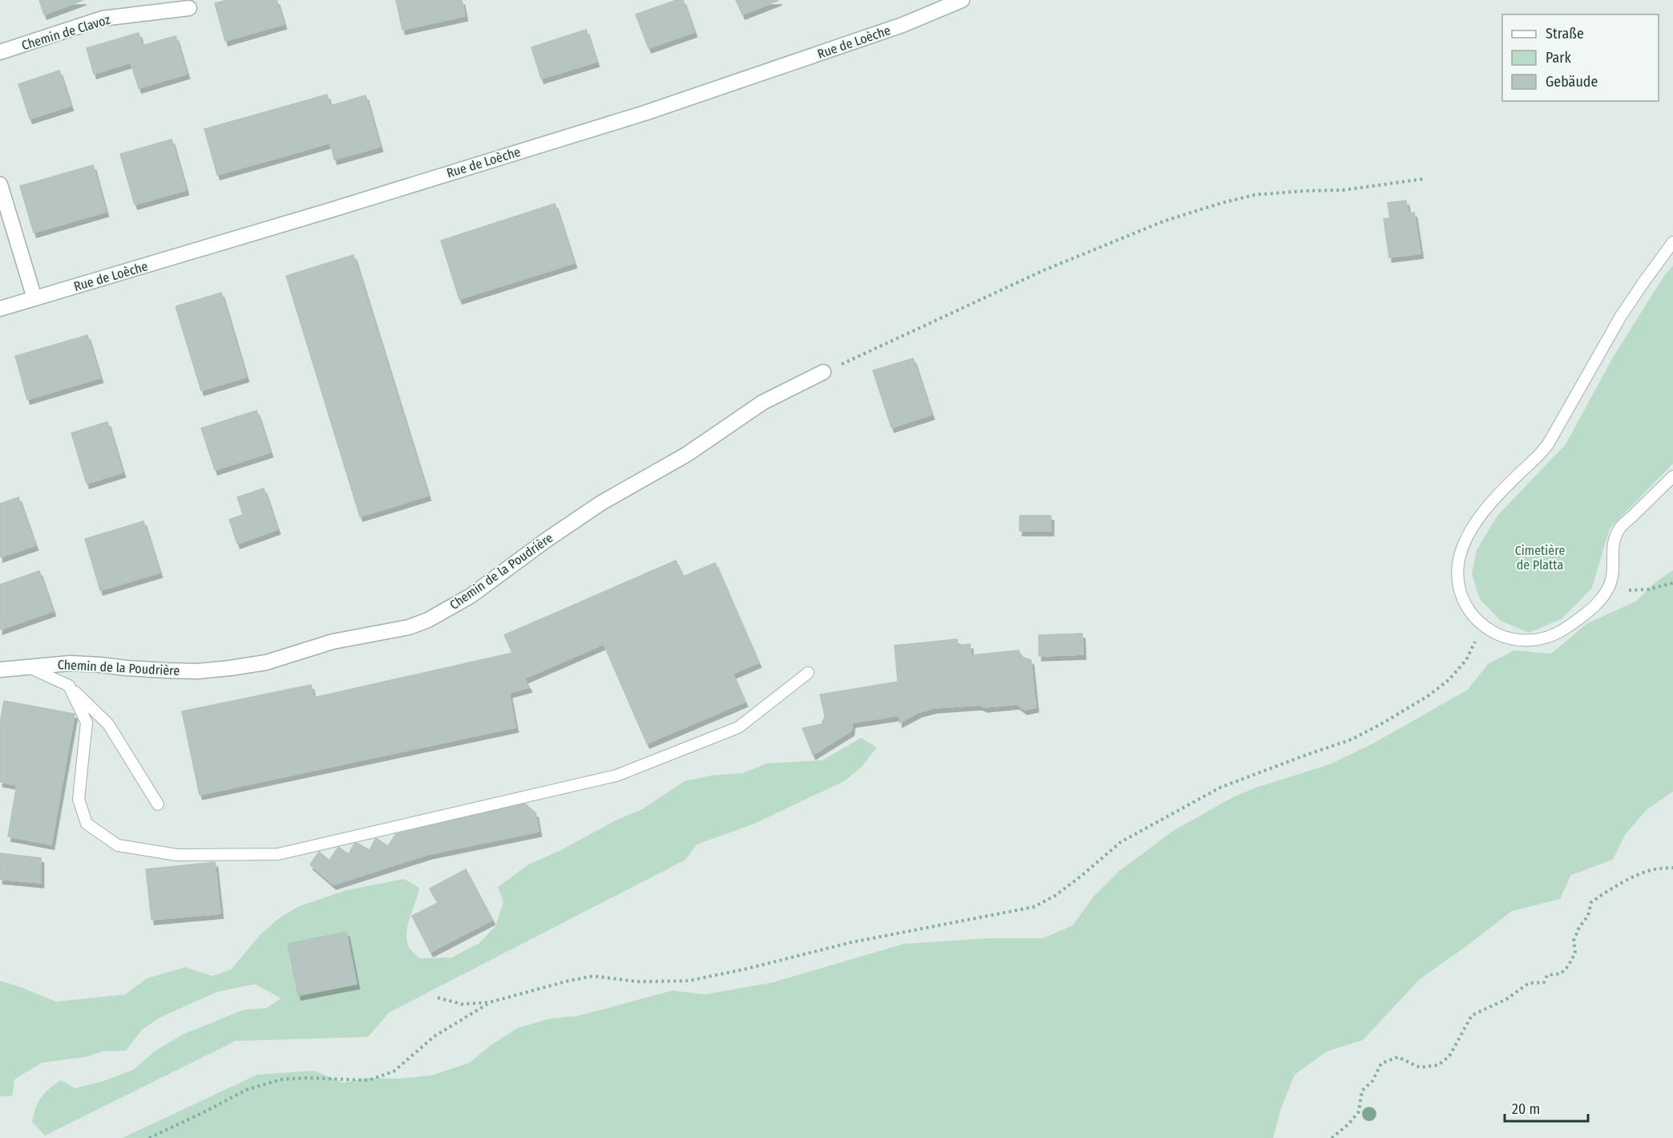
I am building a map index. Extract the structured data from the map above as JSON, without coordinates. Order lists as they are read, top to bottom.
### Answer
{
  "streets": {
    "street": ["Chemin de Clavoz", "Rue de Loèche", "Chemin de la Poudrière"]
  },
  "parks": ["Cimetière de Platta"],
  "legend": ["Straße", "Park", "Gebäude"],
  "scale_bar": "20 m"
}
